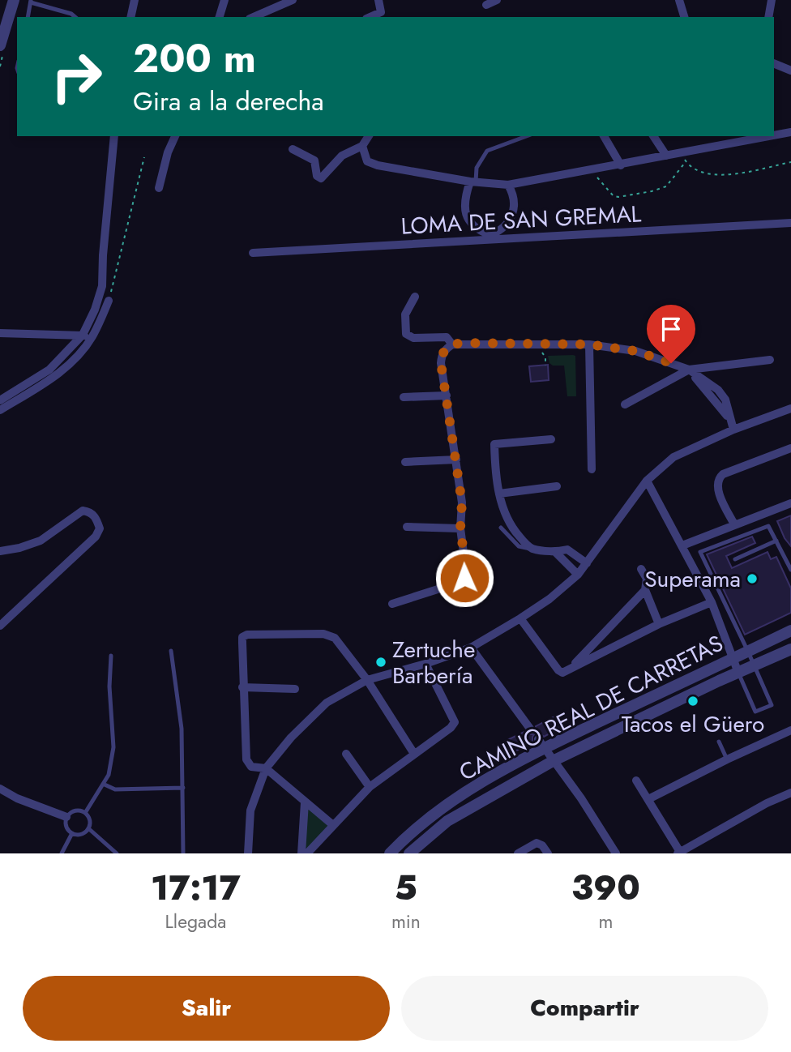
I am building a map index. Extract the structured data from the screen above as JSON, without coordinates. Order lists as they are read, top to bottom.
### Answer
{
  "streets": {
    "street": ["LOMA DE SAN GREMAL", "CAMINO REAL DE CARRETAS"]
  },
  "places": ["Superama", "Zertuche Barbería", "Tacos el Güero"],
  "page": {
    "turn": ["200 m", "Gira a la derecha"],
    "eta": [
      "17:17",
      "Llegada",
      "5",
      "min",
      "390",
      "m"
    ],
    "buttons": ["Salir", "Compartir"]
  }
}
